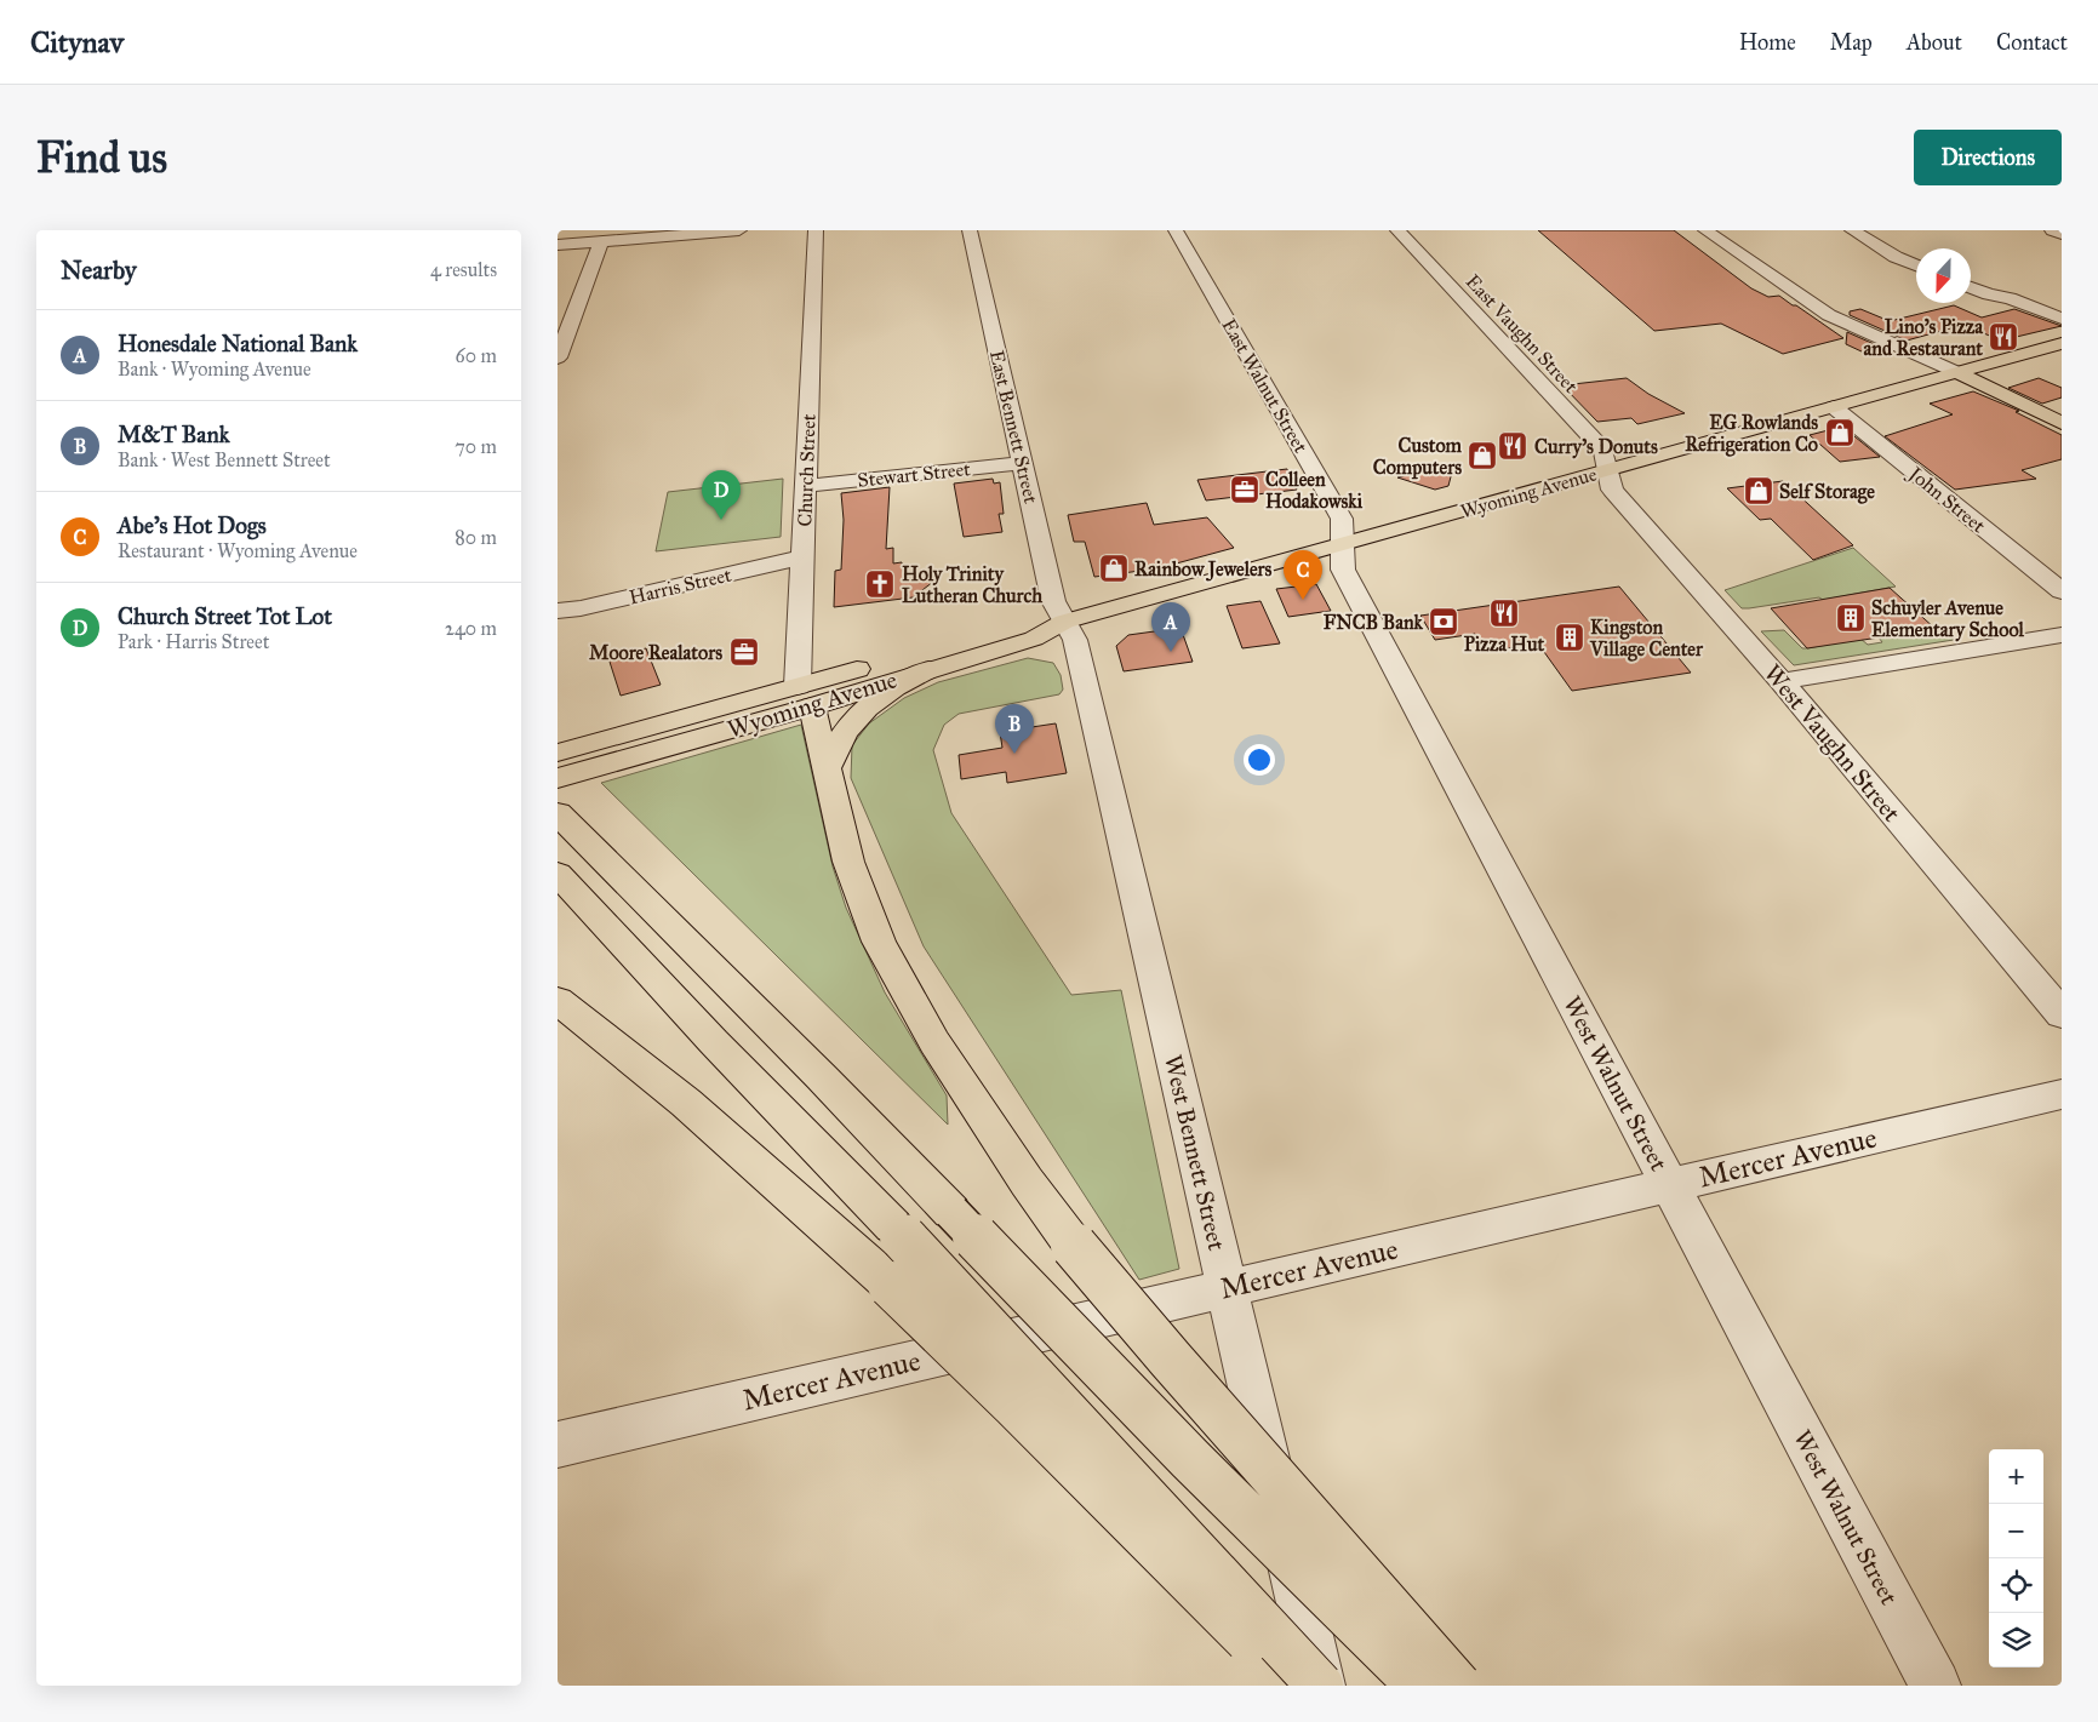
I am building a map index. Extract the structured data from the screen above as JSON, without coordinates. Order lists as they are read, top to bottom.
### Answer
{
  "streets": {
    "main road": ["Wyoming Avenue"],
    "street": [
      "East Vaughn Street",
      "East Walnut Street",
      "East Bennett Street",
      "Church Street",
      "Stewart Street",
      "John Street",
      "Harris Street",
      "West Vaughn Street",
      "West Walnut Street",
      "West Bennett Street",
      "Mercer Avenue"
    ]
  },
  "crossings": [
    ["East Vaughn Street", "Wyoming Avenue"],
    ["East Vaughn Street", "West Vaughn Street"],
    ["East Walnut Street", "Wyoming Avenue"],
    ["East Walnut Street", "West Walnut Street"],
    ["East Bennett Street", "Stewart Street"],
    ["East Bennett Street", "Wyoming Avenue"],
    ["East Bennett Street", "West Bennett Street"],
    ["Church Street", "Stewart Street"],
    ["Church Street", "Wyoming Avenue"],
    ["Church Street", "Harris Street"],
    ["Wyoming Avenue", "John Street"],
    ["Wyoming Avenue", "West Vaughn Street"],
    ["Wyoming Avenue", "West Walnut Street"],
    ["Wyoming Avenue", "West Bennett Street"],
    ["West Walnut Street", "Mercer Avenue"],
    ["West Bennett Street", "Mercer Avenue"]
  ],
  "places": {
    "restaurant": ["Lino's Pizza and Restaurant", "Curry's Donuts", "Pizza Hut"],
    "shop": [
      "EG Rowlands Refrigeration Co",
      "Custom Computers",
      "Self Storage",
      "Rainbow Jewelers"
    ],
    "office": ["Colleen Hodakowski", "Moore Realators"],
    "church": ["Holy Trinity Lutheran Church"],
    "building": ["Schuyler Avenue Elementary School", "Kingston Village Center"],
    "bank": ["FNCB Bank"]
  },
  "north": "bottom",
  "page": {
    "header": "Citynav",
    "nav": [
      "Home",
      "Map",
      "About",
      "Contact"
    ],
    "buttons": "Directions",
    "title": "Find us",
    "heading": ["Nearby", "4 results"],
    "list": [
      {
        "mark": "A",
        "name": "Honesdale National Bank",
        "note": "Bank · Wyoming Avenue",
        "value": "60 m"
      },
      {
        "mark": "B",
        "name": "M&T Bank",
        "note": "Bank · West Bennett Street",
        "value": "70 m"
      },
      {
        "mark": "C",
        "name": "Abe's Hot Dogs",
        "note": "Restaurant · Wyoming Avenue",
        "value": "80 m"
      },
      {
        "mark": "D",
        "name": "Church Street Tot Lot",
        "note": "Park · Harris Street",
        "value": "240 m"
      }
    ],
    "pins": [
      "D",
      "C",
      "A",
      "B"
    ],
    "map_buttons": ["+", "−"]
  }
}
